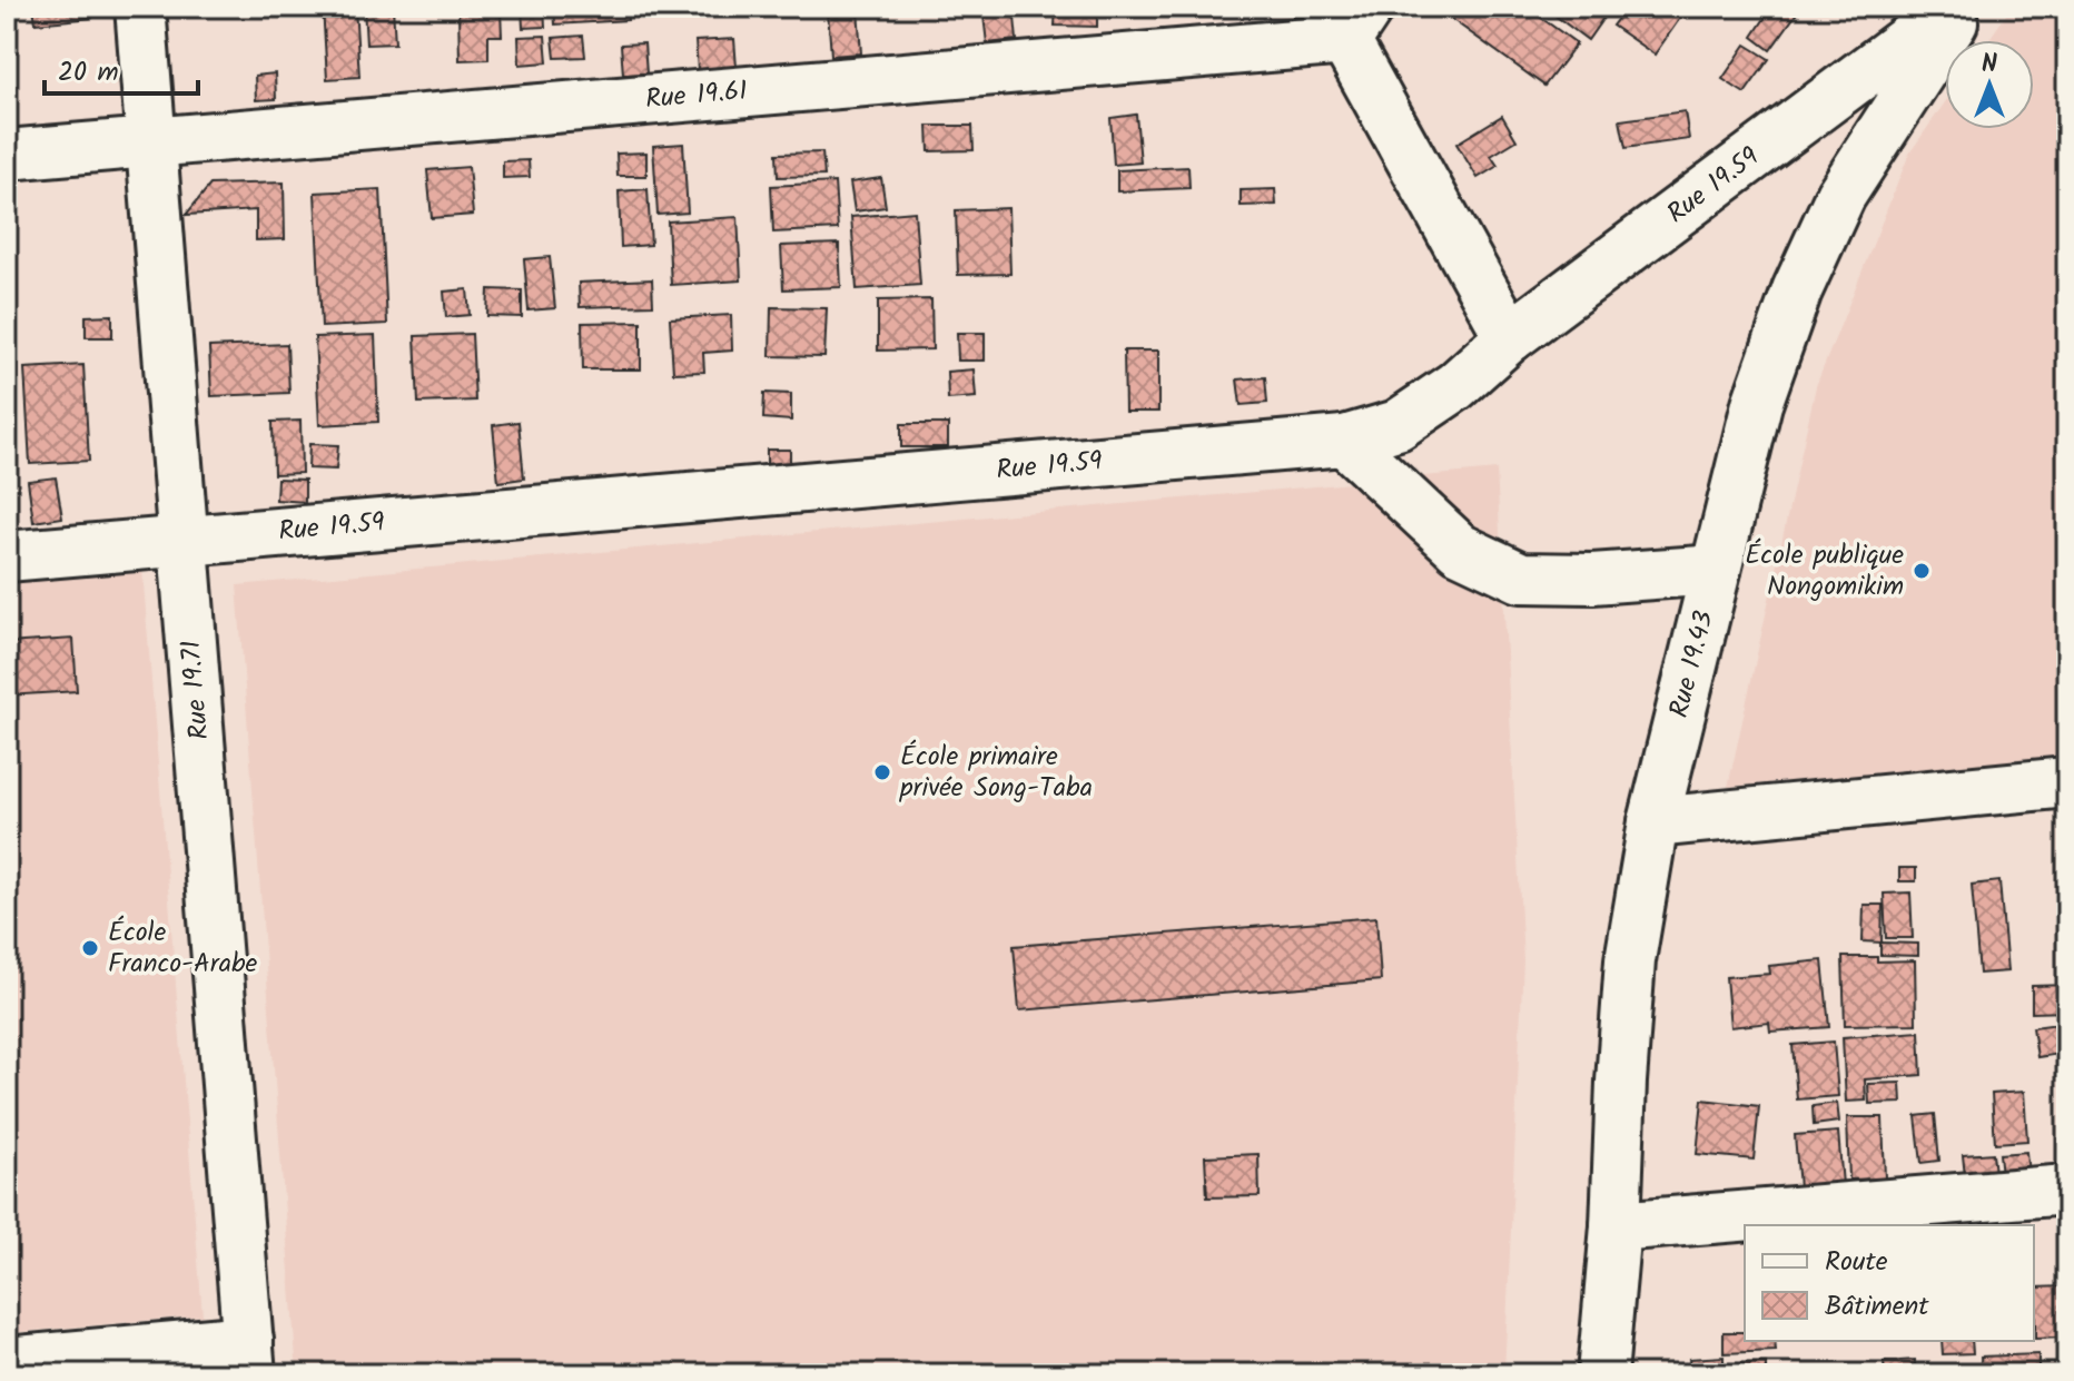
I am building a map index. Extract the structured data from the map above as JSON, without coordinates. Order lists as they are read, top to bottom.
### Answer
{
  "streets": {
    "street": [
      "Rue 19.61",
      "Rue 19.59",
      "Rue 19.43",
      "Rue 19.71"
    ]
  },
  "crossings": [
    ["Rue 19.61", "Rue 19.71"],
    ["Rue 19.59", "Rue 19.71"]
  ],
  "places": ["École publique Nongomikim", "École primaire privée Song-Taba", "École Franco-Arabe"],
  "legend": ["Route", "Bâtiment"],
  "scale_bar": "20 m",
  "north": "top"
}
